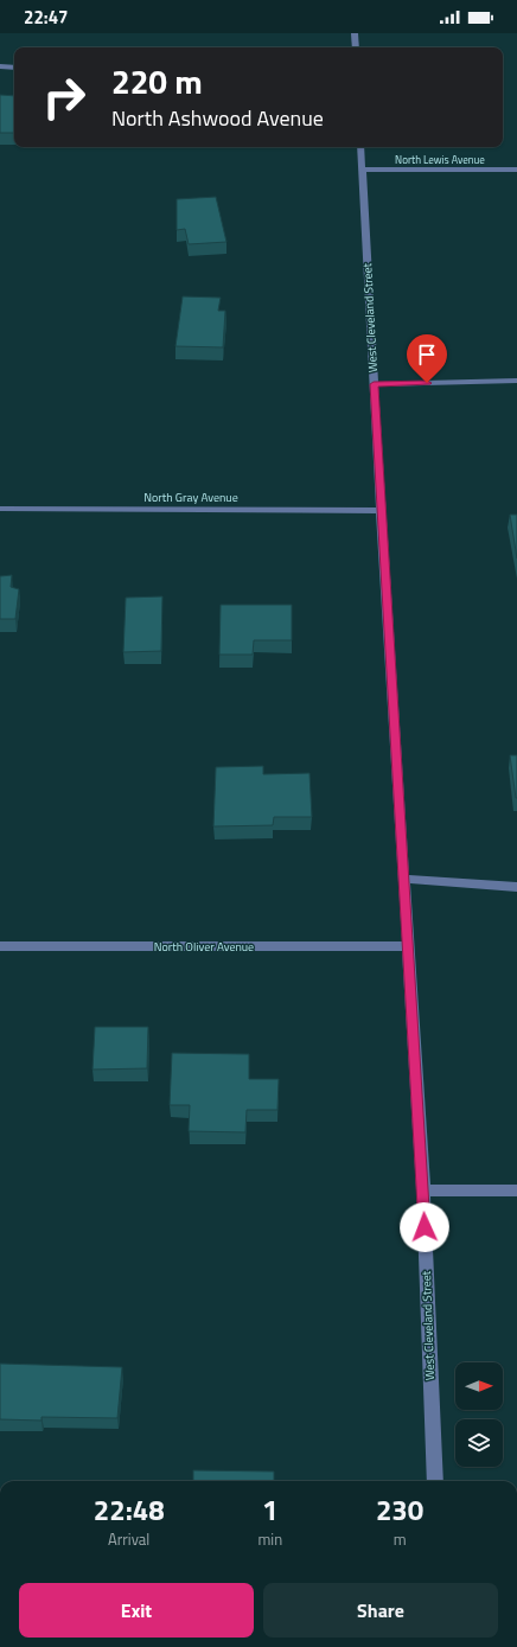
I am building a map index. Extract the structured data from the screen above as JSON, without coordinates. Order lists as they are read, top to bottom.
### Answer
{
  "streets": {
    "street": [
      "North Lewis Avenue",
      "West Cleveland Street",
      "North Gray Avenue",
      "North Oliver Avenue"
    ]
  },
  "crossings": [
    ["North Lewis Avenue", "West Cleveland Street"],
    ["West Cleveland Street", "North Gray Avenue"],
    ["West Cleveland Street", "North Oliver Avenue"]
  ],
  "north": "right",
  "page": {
    "status": "22:47",
    "turn": ["220 m", "North Ashwood Avenue"],
    "eta": [
      "22:48",
      "Arrival",
      "1",
      "min",
      "230",
      "m"
    ],
    "buttons": ["Exit", "Share"]
  }
}
